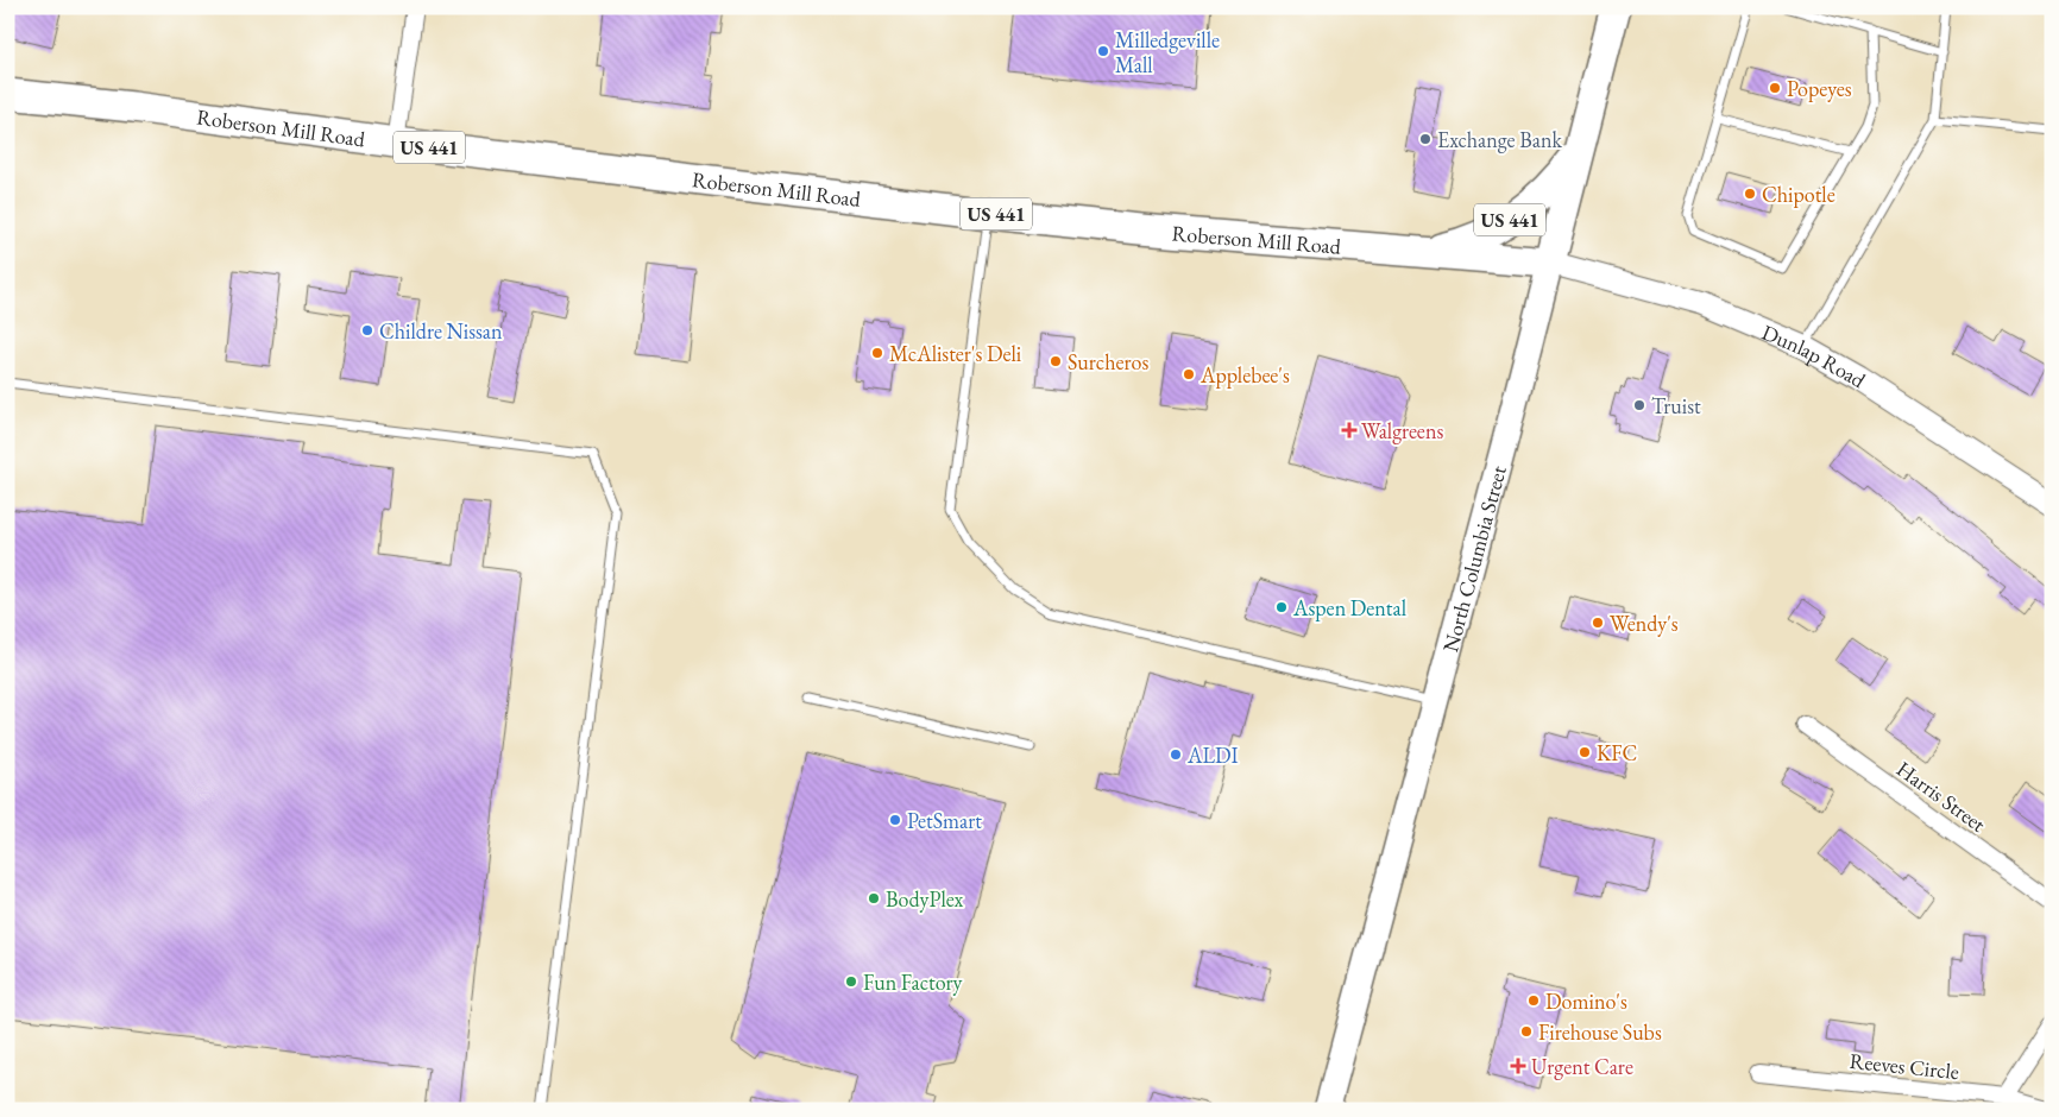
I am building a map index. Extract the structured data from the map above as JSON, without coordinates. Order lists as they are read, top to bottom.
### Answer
{
  "streets": {
    "highway": ["Roberson Mill Road", "US 441", "North Columbia Street"],
    "main road": ["Dunlap Road"],
    "street": ["Harris Street", "Reeves Circle"]
  },
  "crossings": [
    ["Roberson Mill Road", "US 441"],
    ["Roberson Mill Road", "Dunlap Road"],
    ["Roberson Mill Road", "North Columbia Street"],
    ["US 441", "North Columbia Street"],
    ["Dunlap Road", "North Columbia Street"]
  ],
  "places": {
    "other": [
      "Milledgeville Mall",
      "Popeyes",
      "Exchange Bank",
      "Chipotle",
      "Childre Nissan",
      "McAlister's Deli",
      "Surcheros",
      "Applebee's",
      "Truist",
      "Aspen Dental",
      "Wendy's",
      "KFC",
      "ALDI",
      "PetSmart",
      "BodyPlex",
      "Fun Factory",
      "Domino's",
      "Firehouse Subs"
    ],
    "health": ["Walgreens", "Urgent Care"]
  }
}
